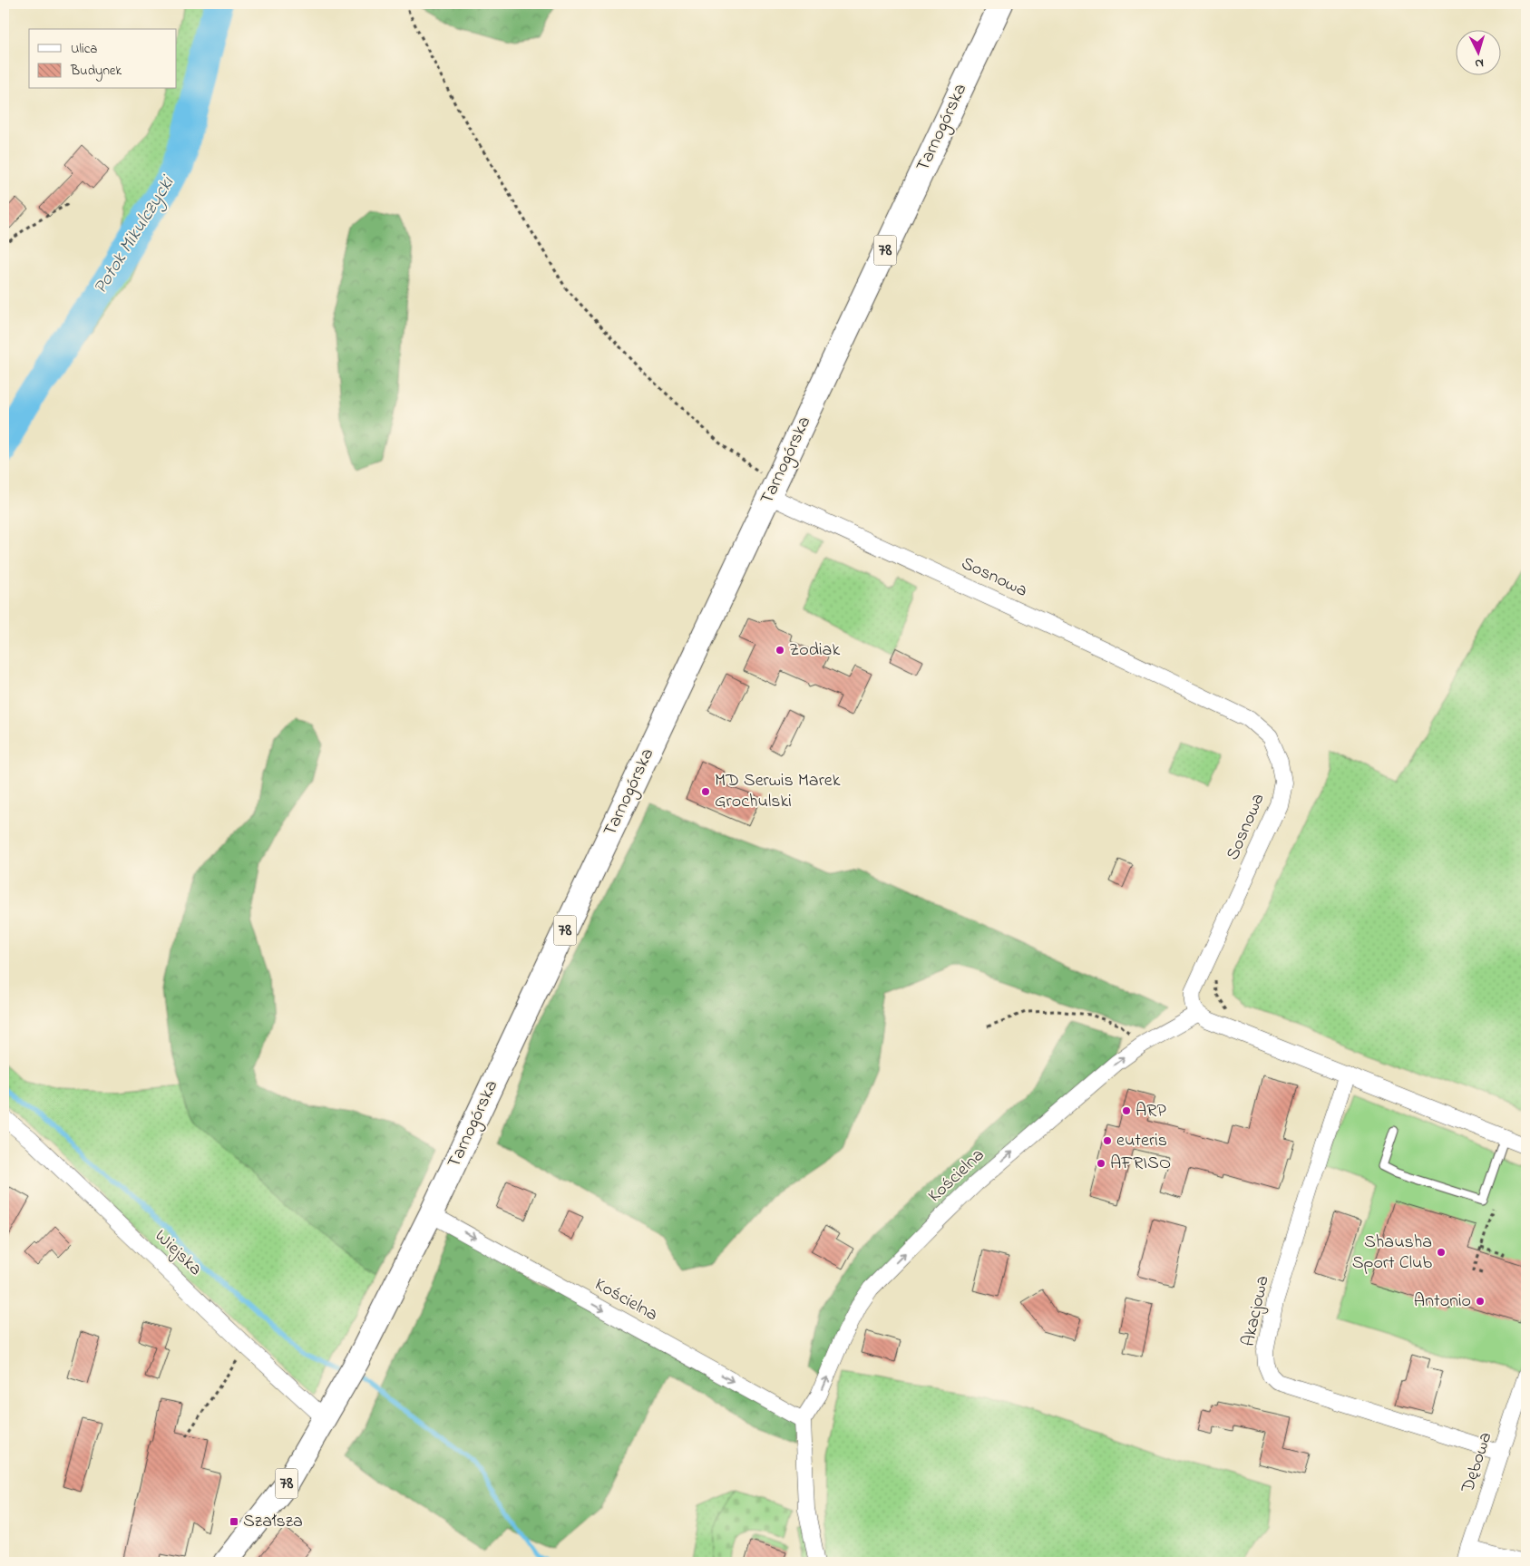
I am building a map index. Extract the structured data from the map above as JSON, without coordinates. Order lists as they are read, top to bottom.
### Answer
{
  "streets": {
    "main road": ["Tarnogórska", "78"],
    "street": [
      "Sosnowa",
      "Kościelna",
      "Wiejska",
      "Akacjowa",
      "Dębowa"
    ]
  },
  "crossings": [
    ["Tarnogórska", "Sosnowa"],
    ["Tarnogórska", "Kościelna"],
    ["Tarnogórska", "Wiejska"],
    ["Sosnowa", "Kościelna"],
    ["Akacjowa", "Dębowa"]
  ],
  "water": ["Potok Mikulczycki"],
  "places": {
    "other": [
      "Zodiak",
      "MD Serwis Marek Grochulski",
      "ARP",
      "euteris",
      "AFRISO",
      "Shausha Sport Club",
      "Antonio"
    ],
    "transit": ["Szałsza"]
  },
  "legend": ["Ulica", "Budynek"],
  "north": "bottom"
}
